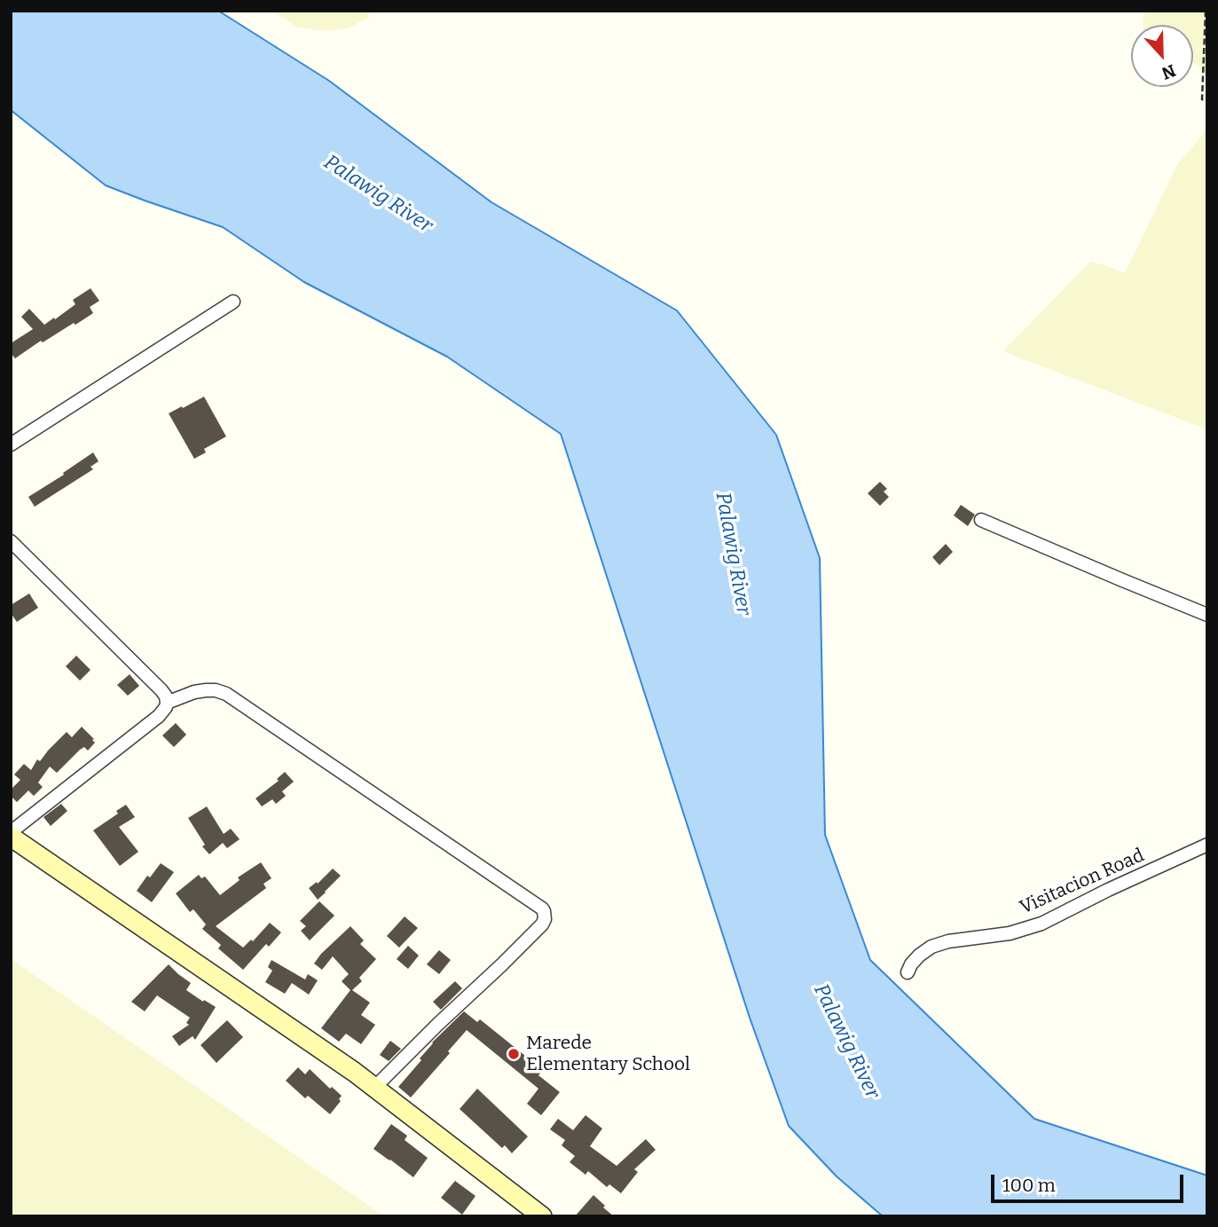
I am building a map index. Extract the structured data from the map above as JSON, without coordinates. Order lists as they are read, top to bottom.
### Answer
{
  "streets": {
    "street": ["Visitacion Road"]
  },
  "water": ["Palawig River"],
  "places": ["Marede Elementary School"],
  "scale_bar": "100 m",
  "north": "bottom"
}
